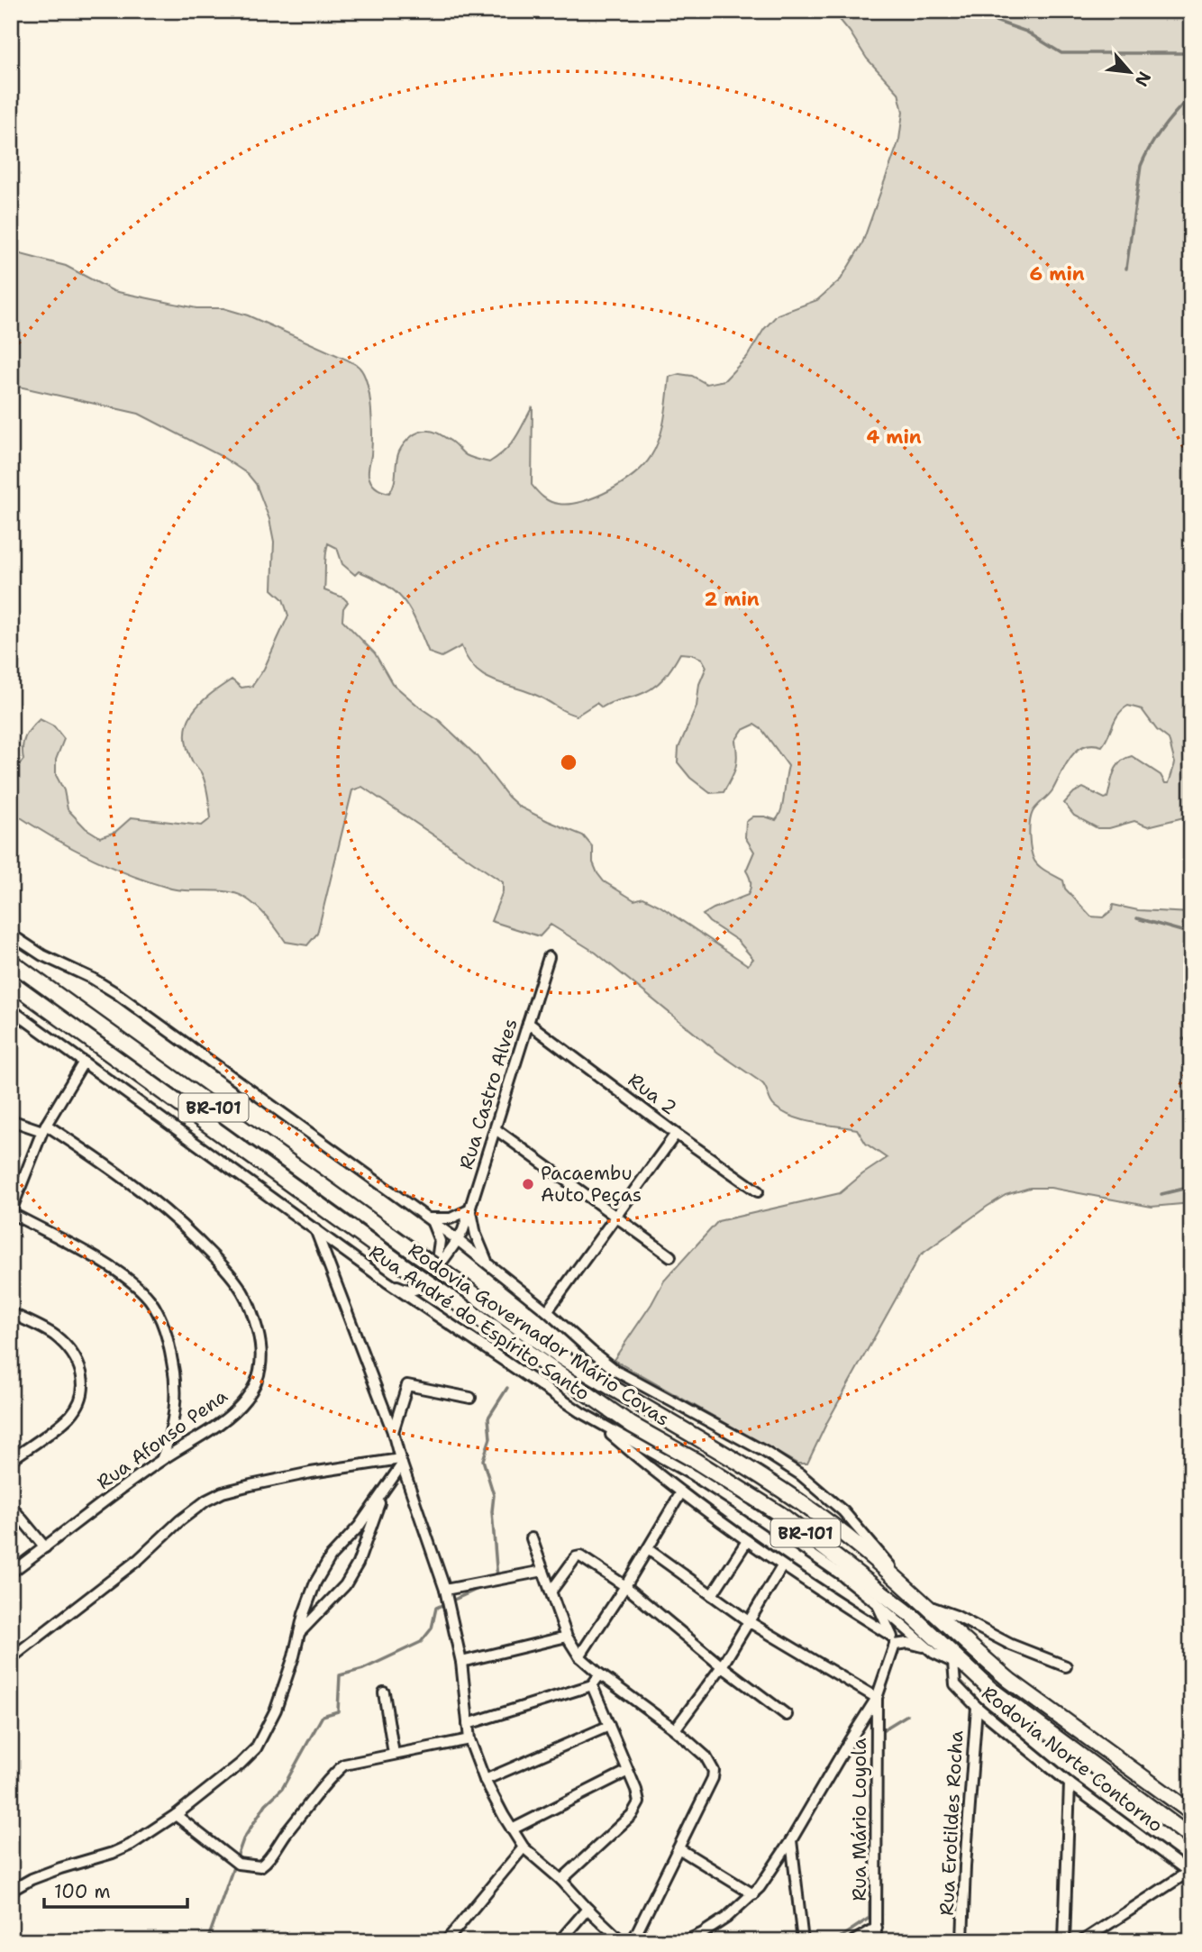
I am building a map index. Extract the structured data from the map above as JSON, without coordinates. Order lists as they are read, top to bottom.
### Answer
{
  "streets": {
    "highway": ["BR-101", "Rodovia Governador Mário Covas"],
    "street": [
      "Rua Castro Alves",
      "Rua 2",
      "Rua André do Espírito Santo",
      "Rua Afonso Pena",
      "Rodovia Norte Contorno",
      "Rua Mário Loyola",
      "Rua Erotildes Rocha"
    ]
  },
  "crossings": [
    ["Rua Castro Alves", "Rua 2"],
    ["Rua Castro Alves", "Rua André do Espírito Santo"],
    ["Rua Castro Alves", "Rodovia Governador Mário Covas"],
    ["Rua André do Espírito Santo", "Rodovia Governador Mário Covas"],
    ["Rua André do Espírito Santo", "Rodovia Norte Contorno"],
    ["Rodovia Norte Contorno", "Rua Erotildes Rocha"]
  ],
  "places": ["Pacaembu Auto Peças"],
  "scale_bar": "100 m",
  "north": "bottom right",
  "rings": ["6 min", "4 min", "2 min"]
}
